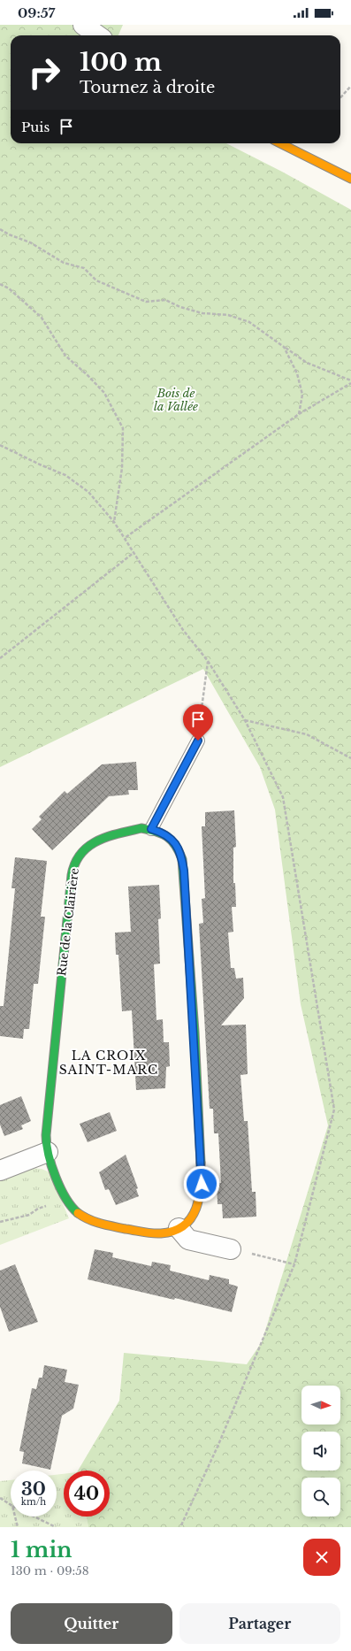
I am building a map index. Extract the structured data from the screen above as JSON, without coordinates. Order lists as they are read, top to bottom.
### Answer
{
  "streets": {
    "street": ["Rue de la Clairière"]
  },
  "districts": ["LA CROIX SAINT-MARC"],
  "parks": ["Bois de la Vallée"],
  "north": "right",
  "page": {
    "status": "09:57",
    "turn": ["100 m", "Tournez à droite"],
    "then": "Puis",
    "speed": "30 km/h",
    "limit": "40",
    "heading": ["1 min", "130 m · 09:58"],
    "buttons": ["Quitter", "Partager"]
  }
}
